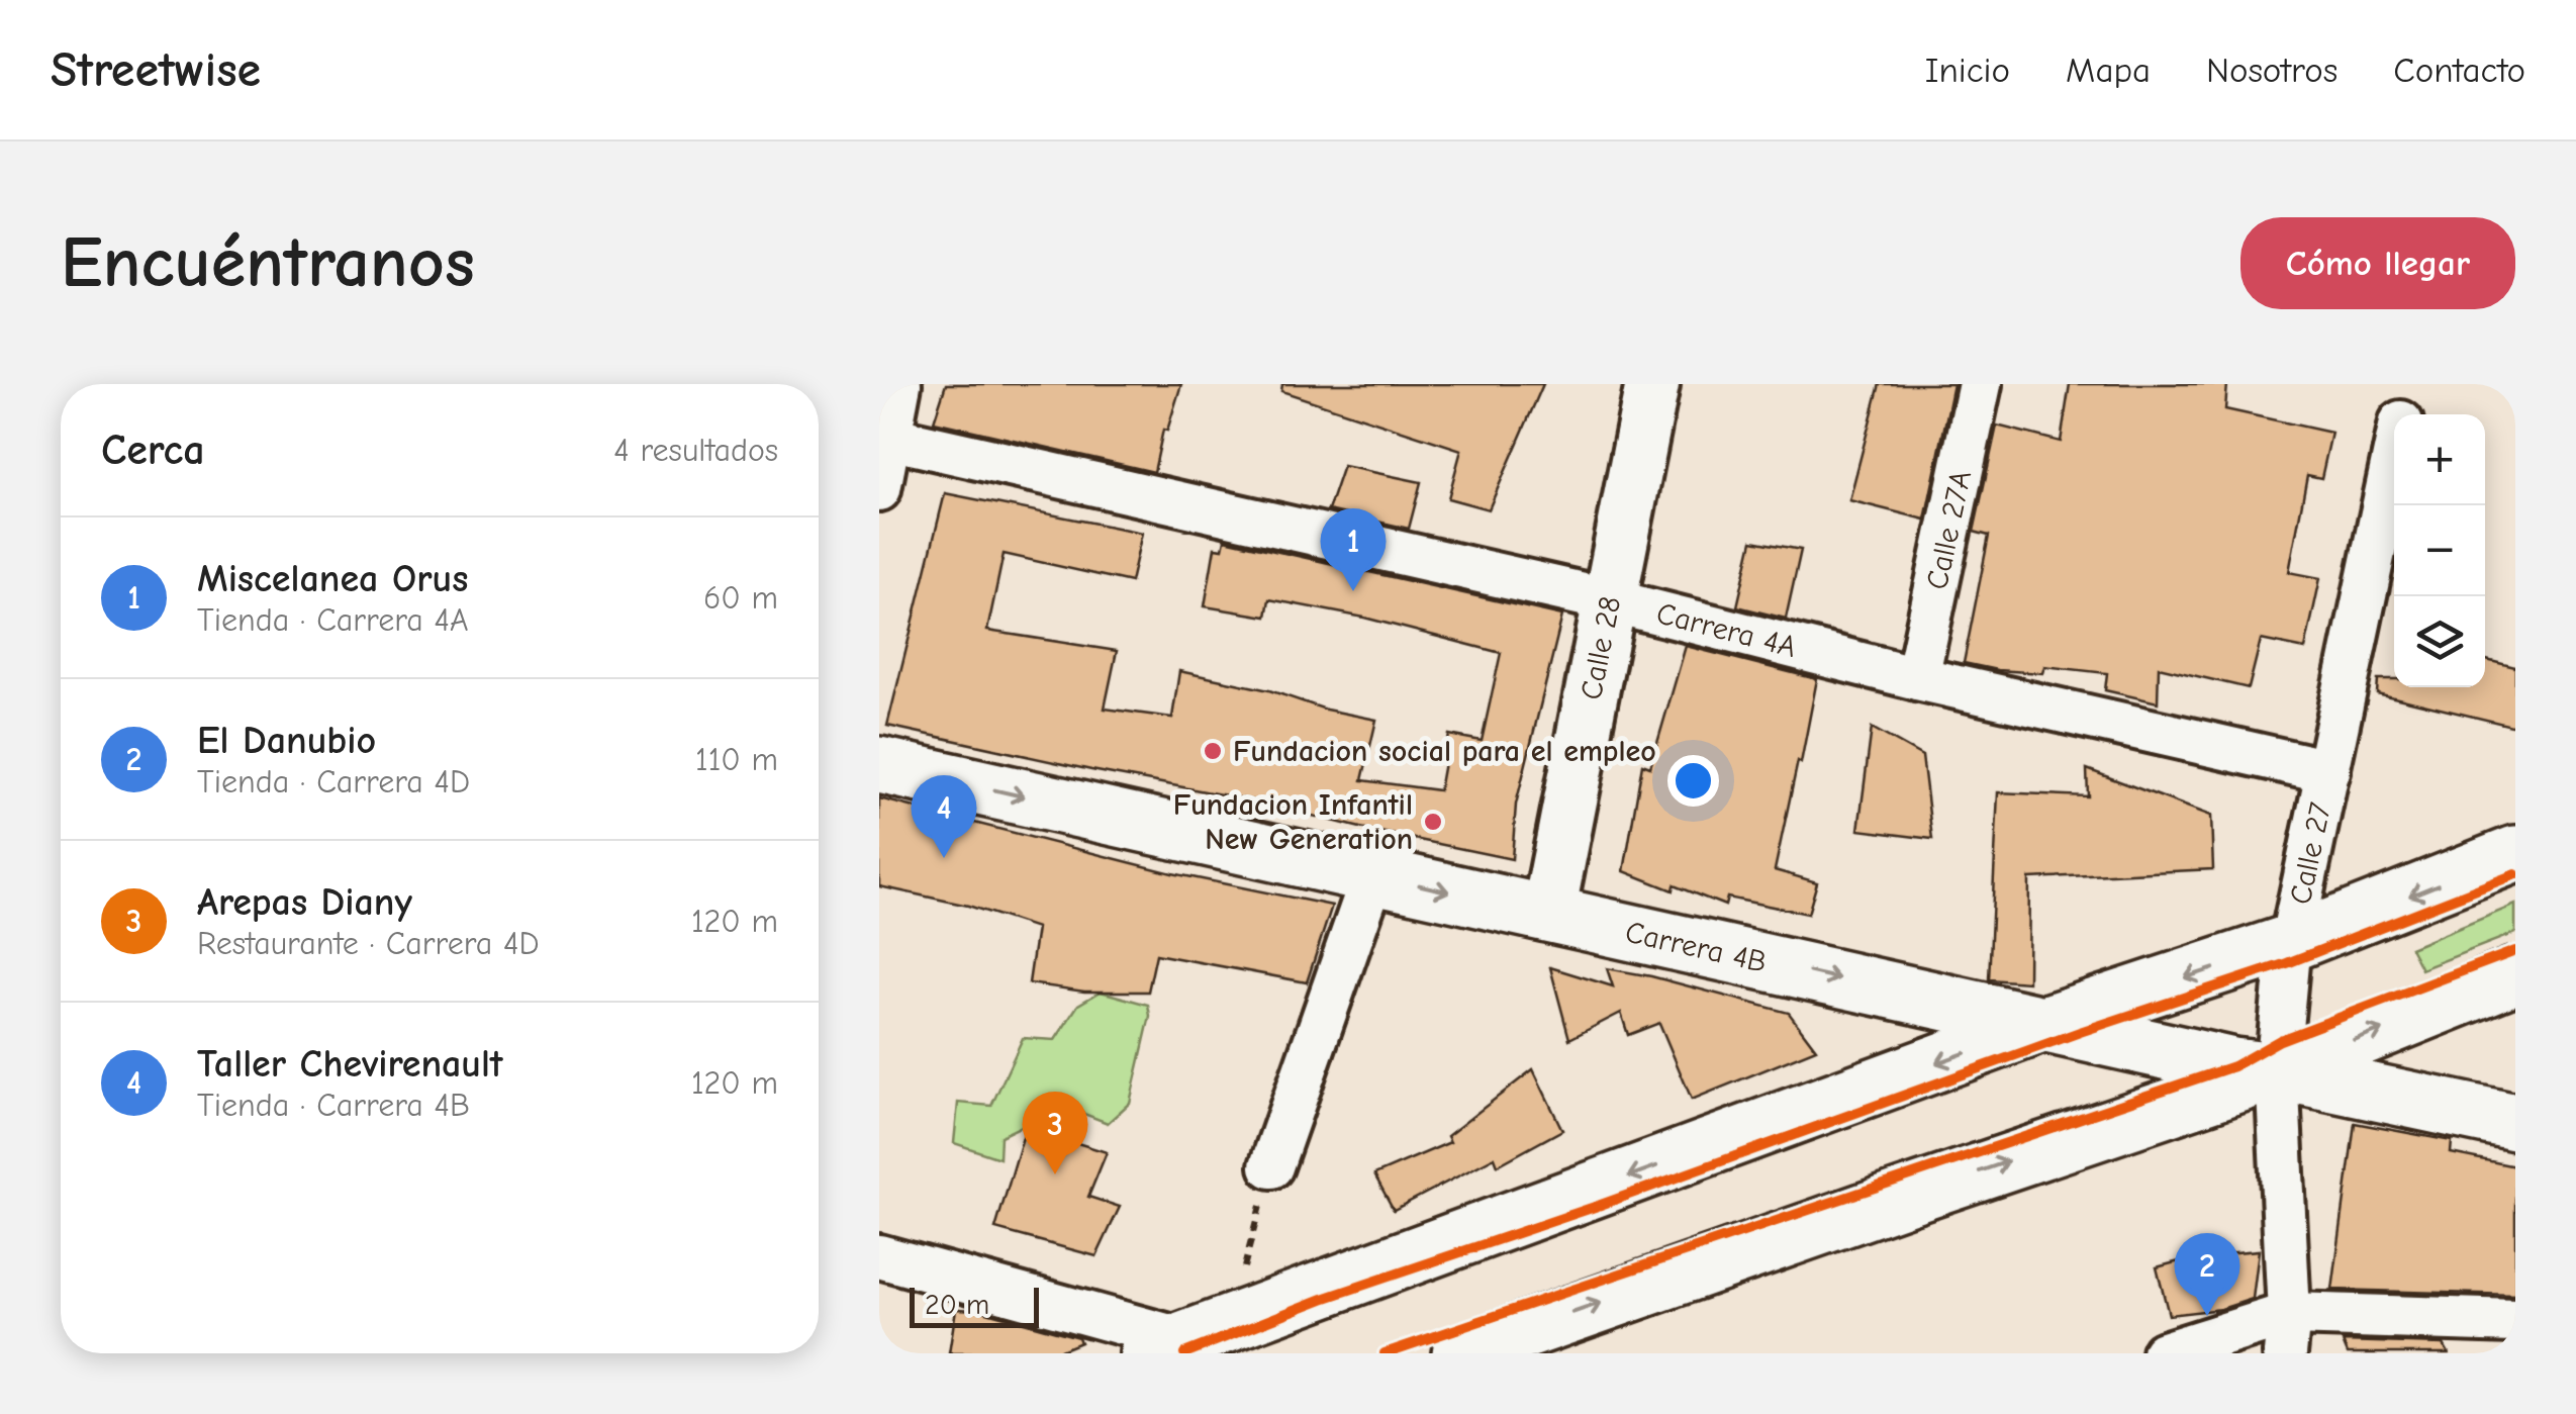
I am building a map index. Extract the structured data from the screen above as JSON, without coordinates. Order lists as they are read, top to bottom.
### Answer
{
  "streets": {
    "main road": ["Carrera 4B"],
    "street": [
      "Calle 27A",
      "Carrera 4A",
      "Calle 28",
      "Calle 27"
    ]
  },
  "crossings": [
    ["Calle 27A", "Carrera 4A"],
    ["Carrera 4A", "Calle 28"],
    ["Carrera 4A", "Calle 27"],
    ["Calle 28", "Carrera 4B"],
    ["Calle 27", "Carrera 4B"]
  ],
  "one_way": ["Carrera 4B"],
  "places": ["Fundacion social para el empleo", "Fundacion Infantil New Generation"],
  "scale_bar": "20 m",
  "page": {
    "header": "Streetwise",
    "nav": [
      "Inicio",
      "Mapa",
      "Nosotros",
      "Contacto"
    ],
    "buttons": "Cómo llegar",
    "title": "Encuéntranos",
    "heading": ["Cerca", "4 resultados"],
    "map_buttons": ["+", "−"],
    "pins": [
      "1",
      "4",
      "3",
      "2"
    ],
    "list": [
      {
        "mark": "1",
        "name": "Miscelanea Orus",
        "note": "Tienda · Carrera 4A",
        "value": "60 m"
      },
      {
        "mark": "2",
        "name": "El Danubio",
        "note": "Tienda · Carrera 4D",
        "value": "110 m"
      },
      {
        "mark": "3",
        "name": "Arepas Diany",
        "note": "Restaurante · Carrera 4D",
        "value": "120 m"
      },
      {
        "mark": "4",
        "name": "Taller Chevirenault",
        "note": "Tienda · Carrera 4B",
        "value": "120 m"
      }
    ],
    "scale": "20 m"
  }
}
